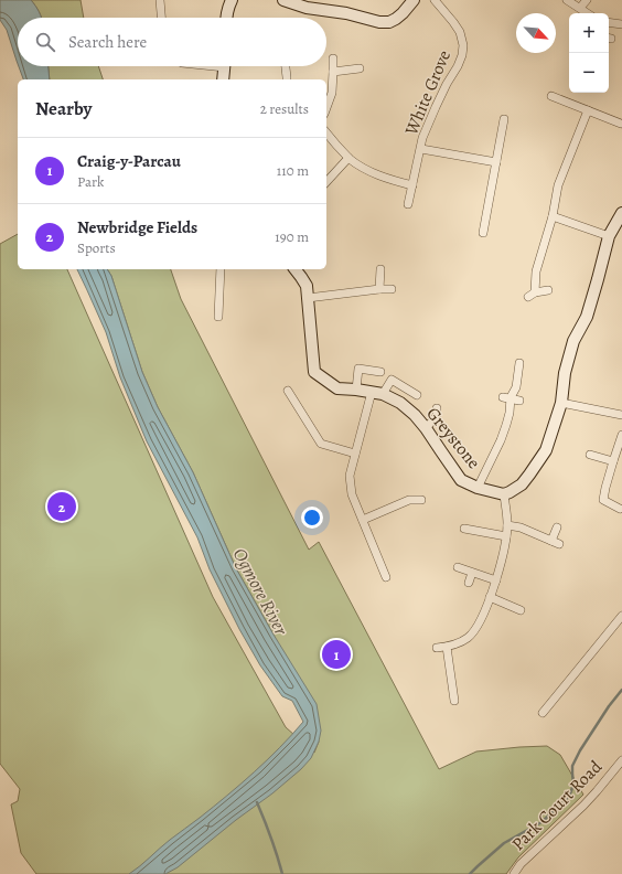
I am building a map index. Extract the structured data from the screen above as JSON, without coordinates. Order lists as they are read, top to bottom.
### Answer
{
  "streets": {
    "street": ["White Grove", "Greystone", "Park Court Road"]
  },
  "water": ["Ogmore River"],
  "north": "bottom right",
  "page": {
    "map_buttons": ["+", "−"],
    "search": "Search here",
    "heading": ["Nearby", "2 results"],
    "list": [
      {
        "mark": "1",
        "name": "Craig-y-Parcau",
        "note": "Park",
        "value": "110 m"
      },
      {
        "mark": "2",
        "name": "Newbridge Fields",
        "note": "Sports",
        "value": "190 m"
      }
    ],
    "pins": ["2", "1"]
  }
}
